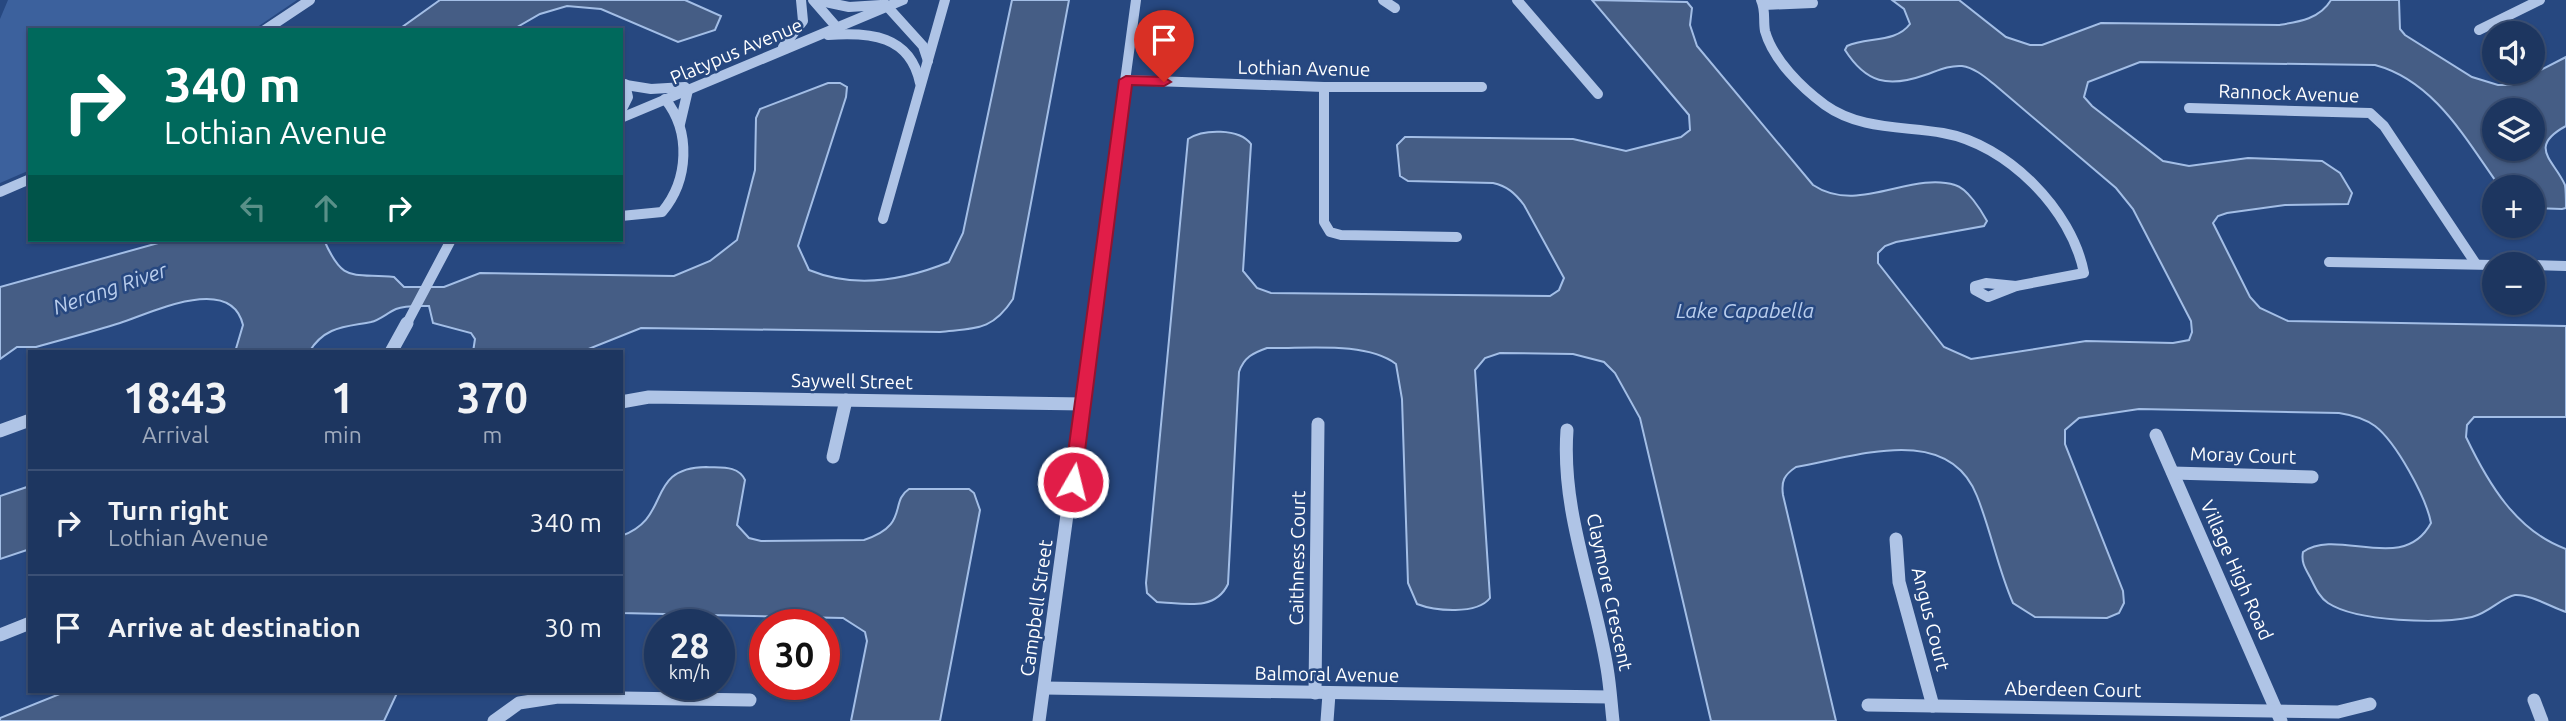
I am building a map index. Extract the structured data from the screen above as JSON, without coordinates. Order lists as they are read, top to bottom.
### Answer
{
  "streets": {
    "street": [
      "Platypus Avenue",
      "Lothian Avenue",
      "Rannock Avenue",
      "Saywell Street",
      "Moray Court",
      "Caithness Court",
      "Village High Road",
      "Claymore Crescent",
      "Campbell Street",
      "Angus Court",
      "Balmoral Avenue",
      "Aberdeen Court"
    ]
  },
  "crossings": [
    ["Lothian Avenue", "Campbell Street"],
    ["Saywell Street", "Campbell Street"],
    ["Moray Court", "Village High Road"],
    ["Caithness Court", "Balmoral Avenue"],
    ["Village High Road", "Aberdeen Court"],
    ["Claymore Crescent", "Balmoral Avenue"],
    ["Campbell Street", "Balmoral Avenue"],
    ["Angus Court", "Aberdeen Court"]
  ],
  "water": ["Nerang River", "Lake Capabella"],
  "page": {
    "map_buttons": ["+", "−"],
    "turn": ["340 m", "Lothian Avenue"],
    "eta": [
      "18:43",
      "Arrival",
      "1",
      "min",
      "370",
      "m"
    ],
    "list": [
      {
        "name": "Turn right",
        "note": "Lothian Avenue",
        "value": "340 m"
      },
      {
        "name": "Arrive at destination",
        "value": "30 m"
      }
    ],
    "speed": "28 km/h",
    "limit": "30"
  }
}
